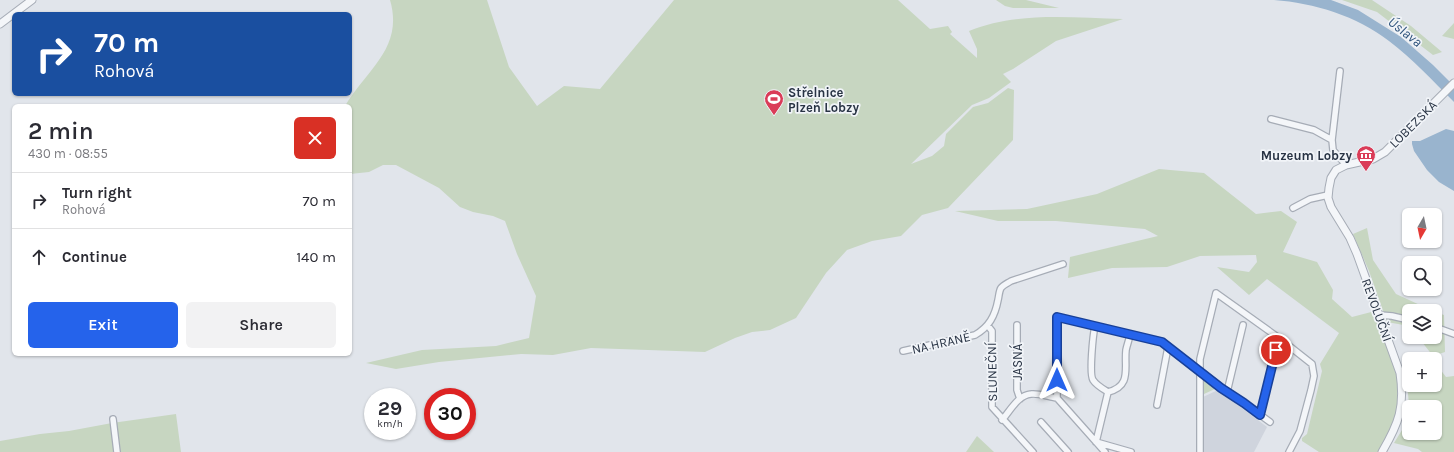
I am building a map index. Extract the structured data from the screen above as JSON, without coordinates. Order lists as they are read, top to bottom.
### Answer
{
  "streets": {
    "street": [
      "LOBEZSKÁ",
      "REVOLUČNÍ",
      "NA HRANĚ",
      "JASNÁ",
      "SLUNEČNÍ"
    ]
  },
  "crossings": [
    ["NA HRANĚ", "SLUNEČNÍ"]
  ],
  "water": ["Úslava"],
  "places": {
    "sports": ["Střelnice Plzeň Lobzy"],
    "museum": ["Muzeum Lobzy"]
  },
  "north": "bottom",
  "page": {
    "turn": ["70 m", "Rohová"],
    "heading": ["2 min", "430 m · 08:55"],
    "list": [
      {
        "name": "Turn right",
        "note": "Rohová",
        "value": "70 m"
      },
      {
        "name": "Continue",
        "value": "140 m"
      }
    ],
    "map_buttons": ["+", "−"],
    "buttons": ["Exit", "Share"],
    "speed": "29 km/h",
    "limit": "30"
  }
}
